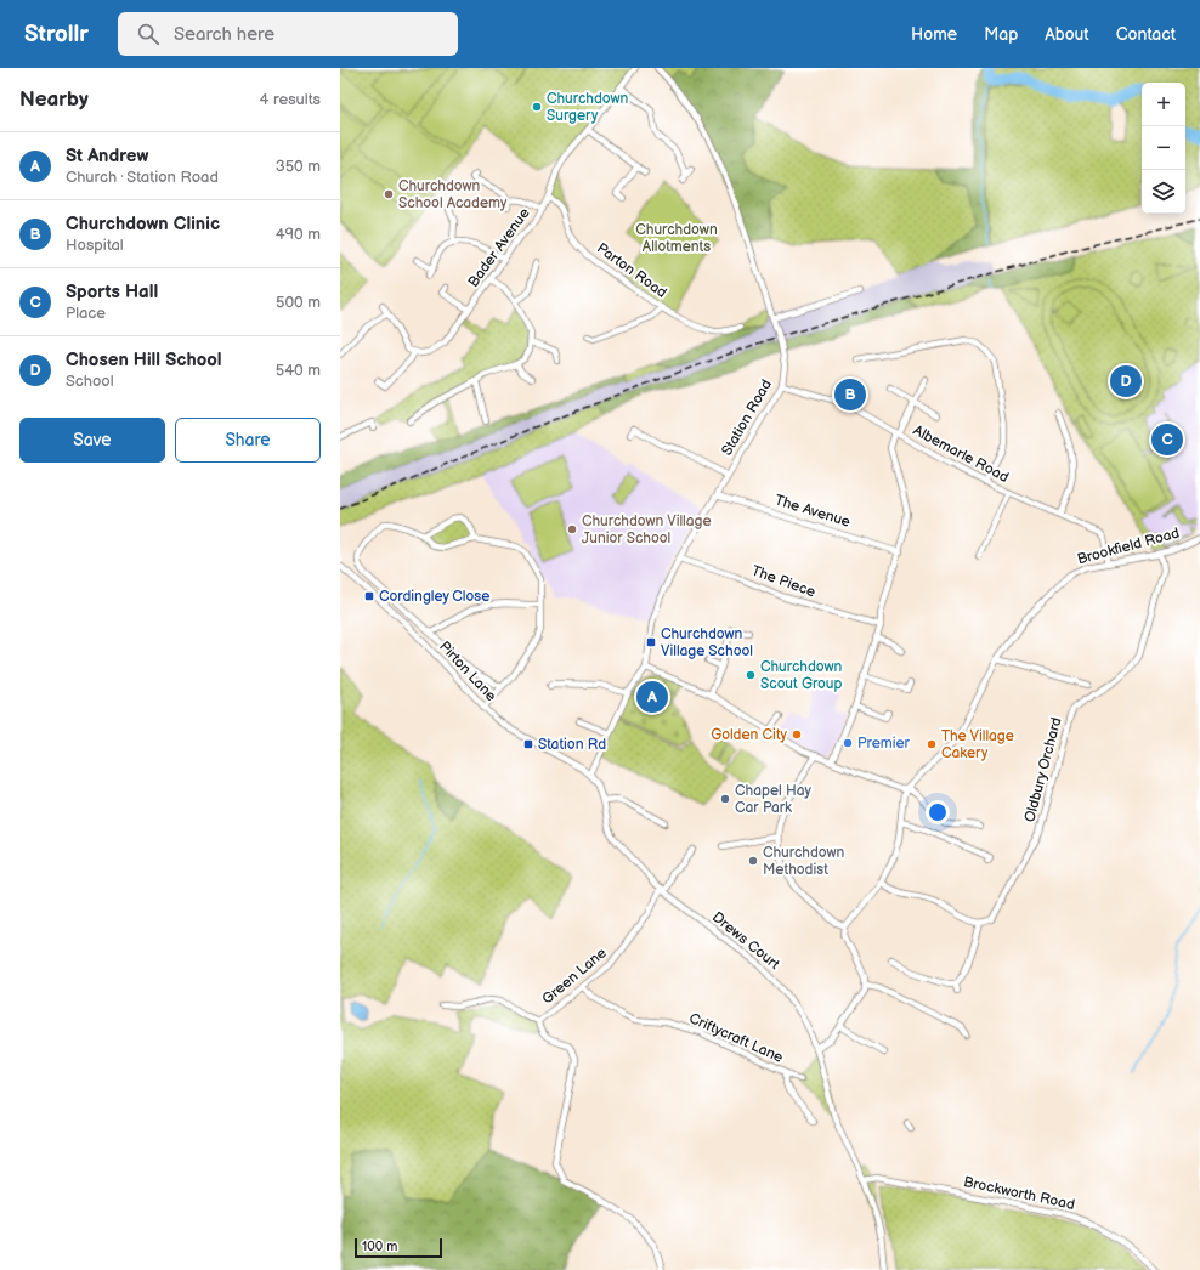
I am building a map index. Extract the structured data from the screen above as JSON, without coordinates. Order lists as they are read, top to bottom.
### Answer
{
  "streets": {
    "street": [
      "Bader Avenue",
      "Parton Road",
      "Station Road",
      "Albemarle Road",
      "The Avenue",
      "Brookfield Road",
      "The Piece",
      "Pirton Lane",
      "Oldbury Orchard",
      "Drews Court",
      "Green Lane",
      "Criftycraft Lane",
      "Brockworth Road"
    ]
  },
  "crossings": [
    ["Bader Avenue", "Parton Road"],
    ["Station Road", "Albemarle Road"],
    ["Station Road", "The Avenue"],
    ["Station Road", "The Piece"],
    ["Station Road", "Pirton Lane"],
    ["Albemarle Road", "Brookfield Road"],
    ["Brookfield Road", "Oldbury Orchard"],
    ["Drews Court", "Green Lane"],
    ["Drews Court", "Brockworth Road"],
    ["Green Lane", "Criftycraft Lane"]
  ],
  "parks": ["Churchdown Allotments"],
  "places": {
    "other": [
      "Churchdown Surgery",
      "Churchdown School Academy",
      "Churchdown Village Junior School",
      "Churchdown Scout Group",
      "Golden City",
      "Premier",
      "The Village Cakery",
      "Chapel Hay Car Park",
      "Churchdown Methodist"
    ],
    "transit": ["Cordingley Close", "Churchdown Village School", "Station Rd"]
  },
  "scale_bar": "100 m",
  "page": {
    "header": "Strollr",
    "search": "Search here",
    "nav": [
      "Home",
      "Map",
      "About",
      "Contact"
    ],
    "heading": ["Nearby", "4 results"],
    "map_buttons": ["+", "−"],
    "list": [
      {
        "mark": "A",
        "name": "St Andrew",
        "note": "Church · Station Road",
        "value": "350 m"
      },
      {
        "mark": "B",
        "name": "Churchdown Clinic",
        "note": "Hospital",
        "value": "490 m"
      },
      {
        "mark": "C",
        "name": "Sports Hall",
        "note": "Place",
        "value": "500 m"
      },
      {
        "mark": "D",
        "name": "Chosen Hill School",
        "note": "School",
        "value": "540 m"
      }
    ],
    "pins": [
      "D",
      "B",
      "C",
      "A"
    ],
    "buttons": ["Save", "Share"],
    "scale": "100 m"
  }
}
